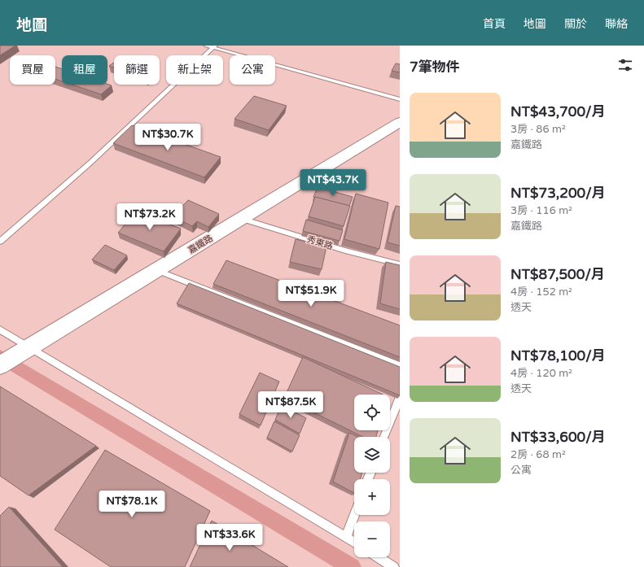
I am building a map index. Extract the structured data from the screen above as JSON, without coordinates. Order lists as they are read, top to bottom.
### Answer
{
  "streets": {
    "street": ["嘉鐵路"],
    "lane": ["秀東路"]
  },
  "crossings": [
    ["秀東路", "嘉鐵路"]
  ],
  "page": {
    "header": "地圖",
    "nav": [
      "首頁",
      "地圖",
      "關於",
      "聯絡"
    ],
    "heading": "7筆物件",
    "chip": [
      "買屋",
      "租屋",
      "篩選",
      "新上架",
      "公寓"
    ],
    "list": [
      {
        "name": "NT$43,700/月",
        "note": "3房 · 86 m² · 嘉鐵路"
      },
      {
        "name": "NT$73,200/月",
        "note": "3房 · 116 m² · 嘉鐵路"
      },
      {
        "name": "NT$87,500/月",
        "note": "4房 · 152 m² · 透天"
      },
      {
        "name": "NT$78,100/月",
        "note": "4房 · 120 m² · 透天"
      },
      {
        "name": "NT$33,600/月",
        "note": "2房 · 68 m² · 公寓"
      }
    ],
    "price": [
      "NT$30.7K",
      "NT$43.7K",
      "NT$73.2K",
      "NT$51.9K",
      "NT$87.5K",
      "NT$78.1K",
      "NT$33.6K"
    ],
    "map_buttons": ["+", "−"]
  }
}
